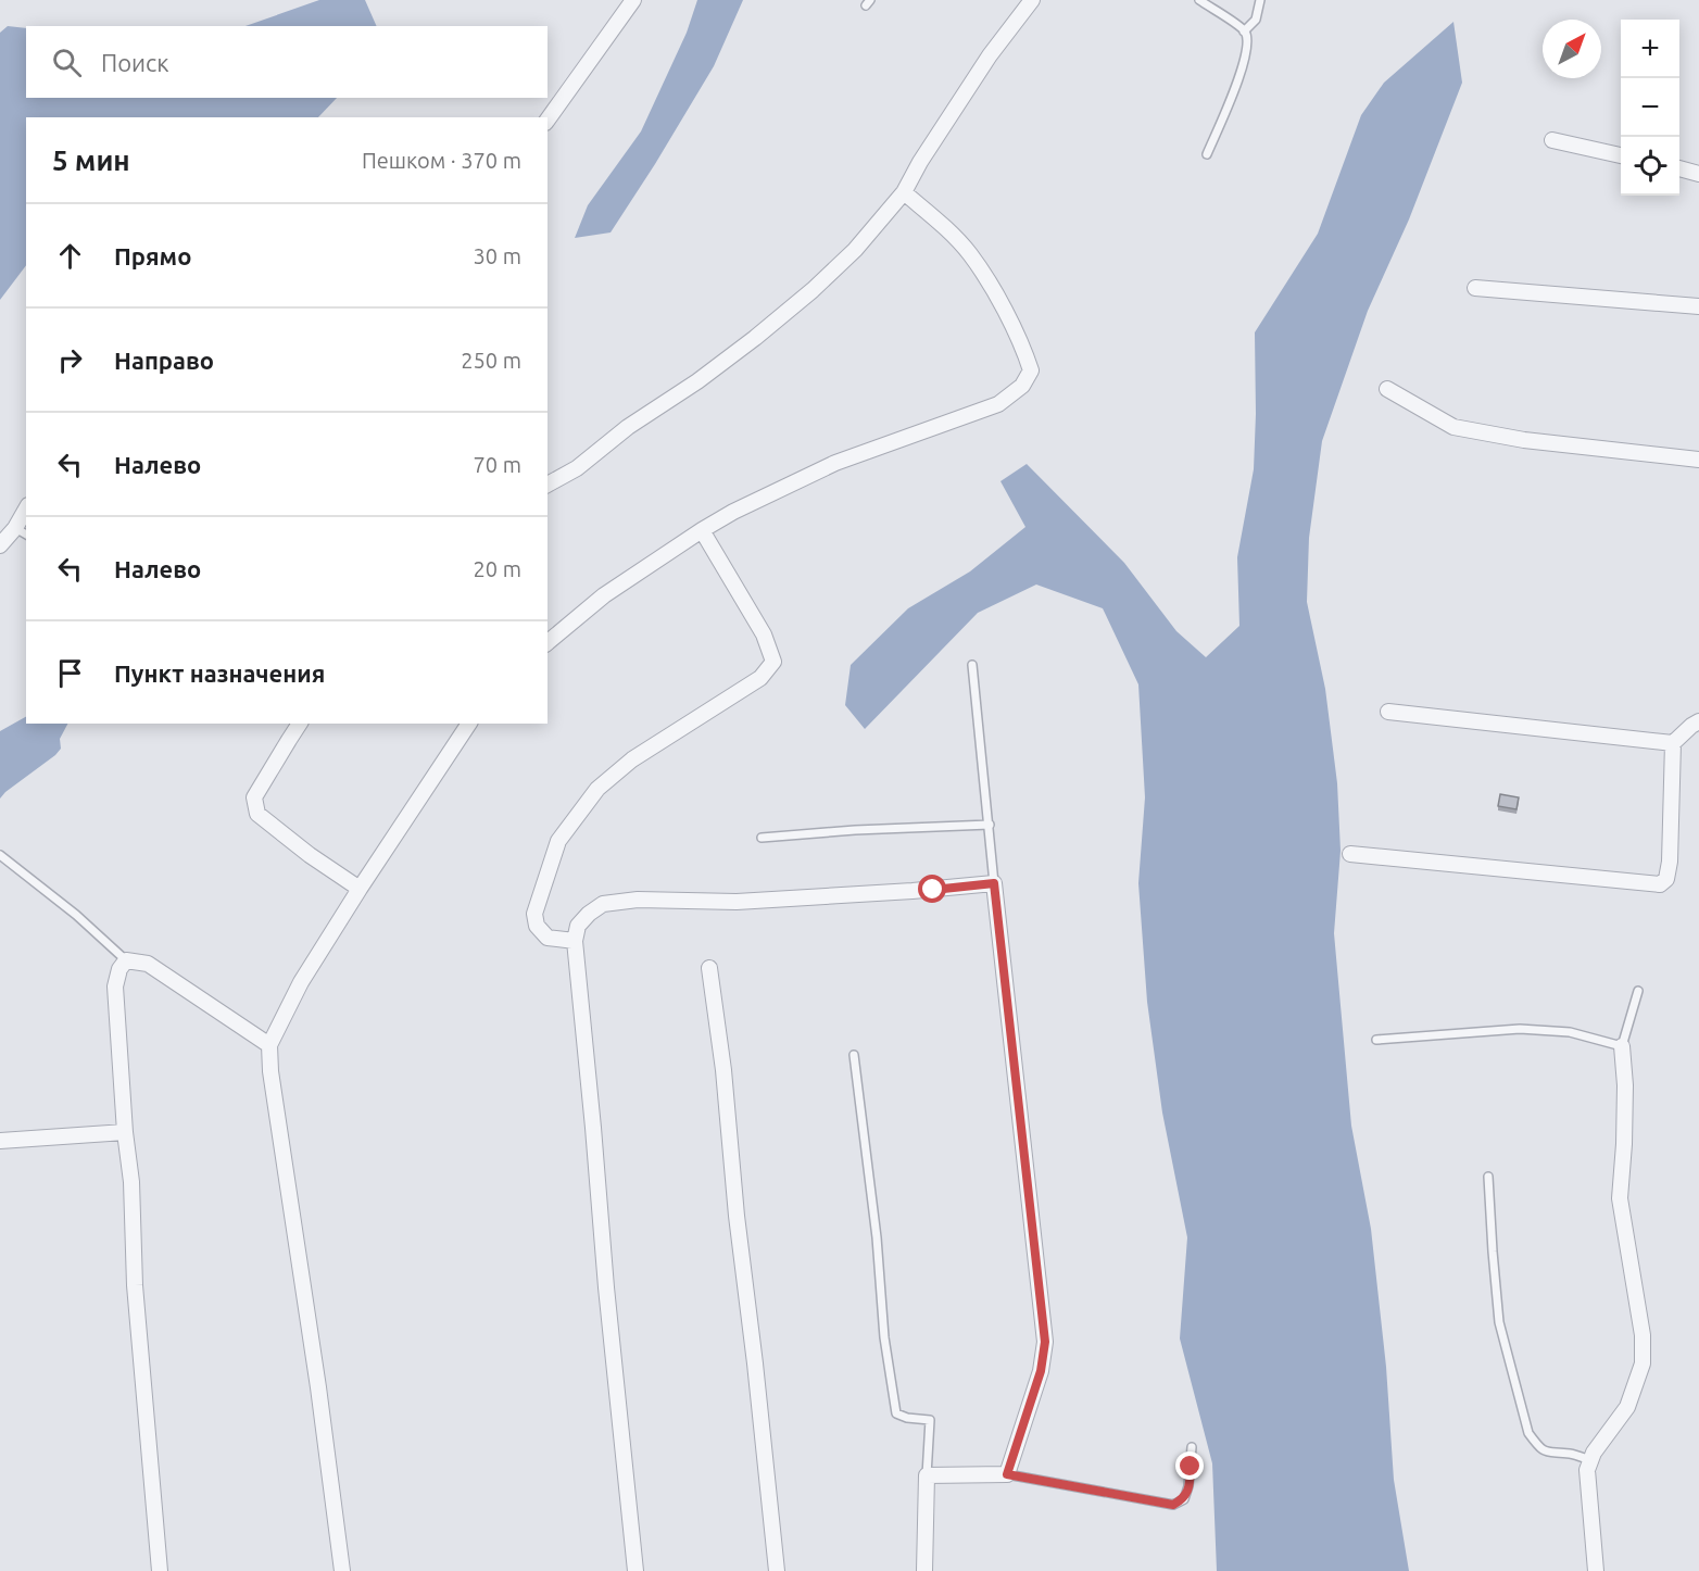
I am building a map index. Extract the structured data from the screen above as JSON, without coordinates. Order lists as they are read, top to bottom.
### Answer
{
  "north": "top right",
  "page": {
    "map_buttons": ["+", "−"],
    "search": "Поиск",
    "heading": ["5 мин", "Пешком · 370 m"],
    "list": [
      ["Прямо", "30 m"],
      ["Направо", "250 m"],
      ["Налево", "70 m"],
      ["Налево", "20 m"],
      "Пункт назначения"
    ]
  }
}
